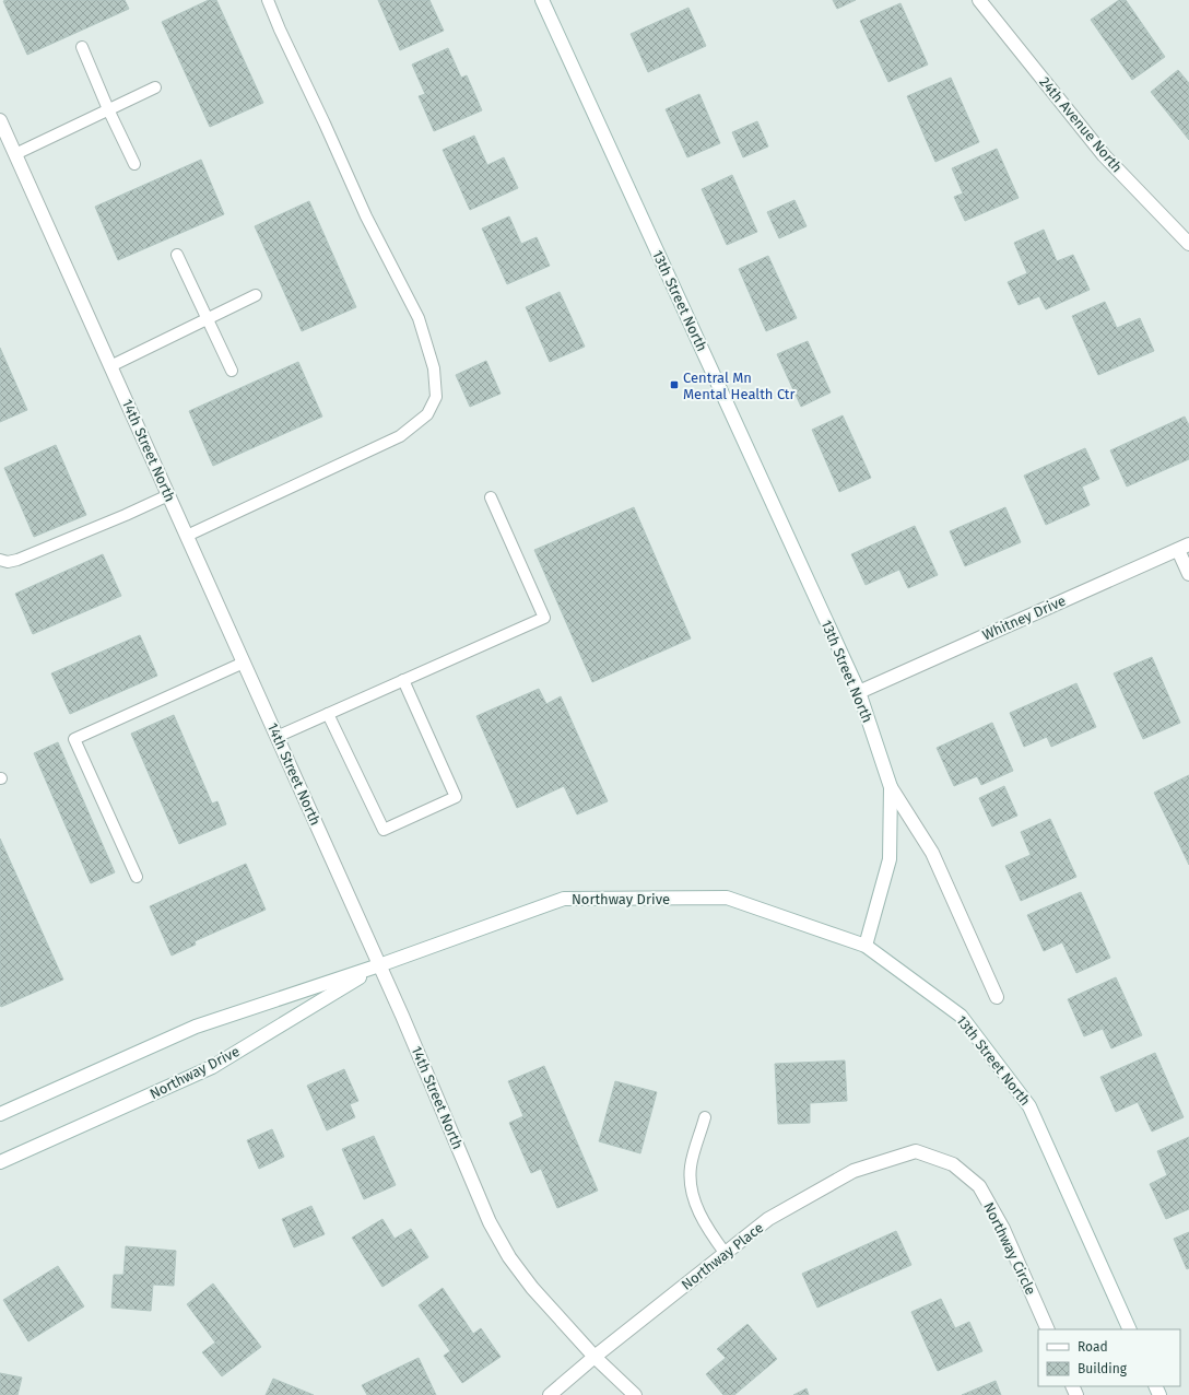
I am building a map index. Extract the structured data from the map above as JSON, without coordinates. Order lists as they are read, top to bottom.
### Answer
{
  "streets": {
    "street": [
      "24th Avenue North",
      "13th Street North",
      "14th Street North",
      "Whitney Drive",
      "Northway Drive",
      "Northway Circle",
      "Northway Place"
    ]
  },
  "crossings": [
    ["13th Street North", "Whitney Drive"],
    ["13th Street North", "Northway Drive"],
    ["14th Street North", "Northway Drive"],
    ["14th Street North", "Northway Place"],
    ["Northway Circle", "Northway Place"]
  ],
  "places": {
    "transit": ["Central Mn Mental Health Ctr"]
  },
  "legend": ["Road", "Building"]
}
